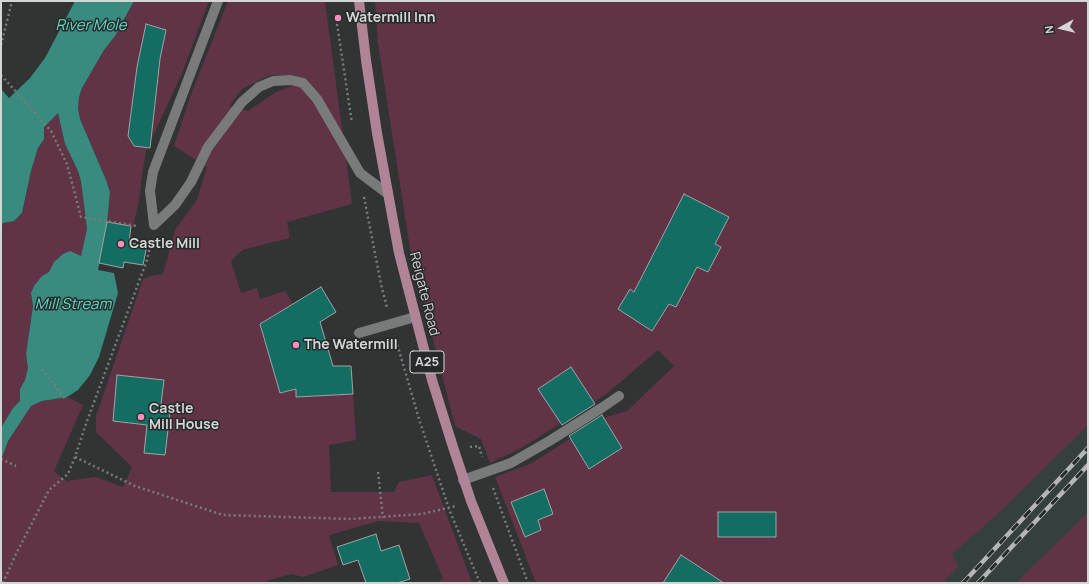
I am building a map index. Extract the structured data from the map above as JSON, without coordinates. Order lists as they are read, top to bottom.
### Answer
{
  "streets": {
    "main road": ["Reigate Road", "A25"]
  },
  "water": ["River Mole", "Mill Stream"],
  "places": [
    "Watermill Inn",
    "Castle Mill",
    "The Watermill",
    "Castle Mill House"
  ],
  "north": "left"
}
